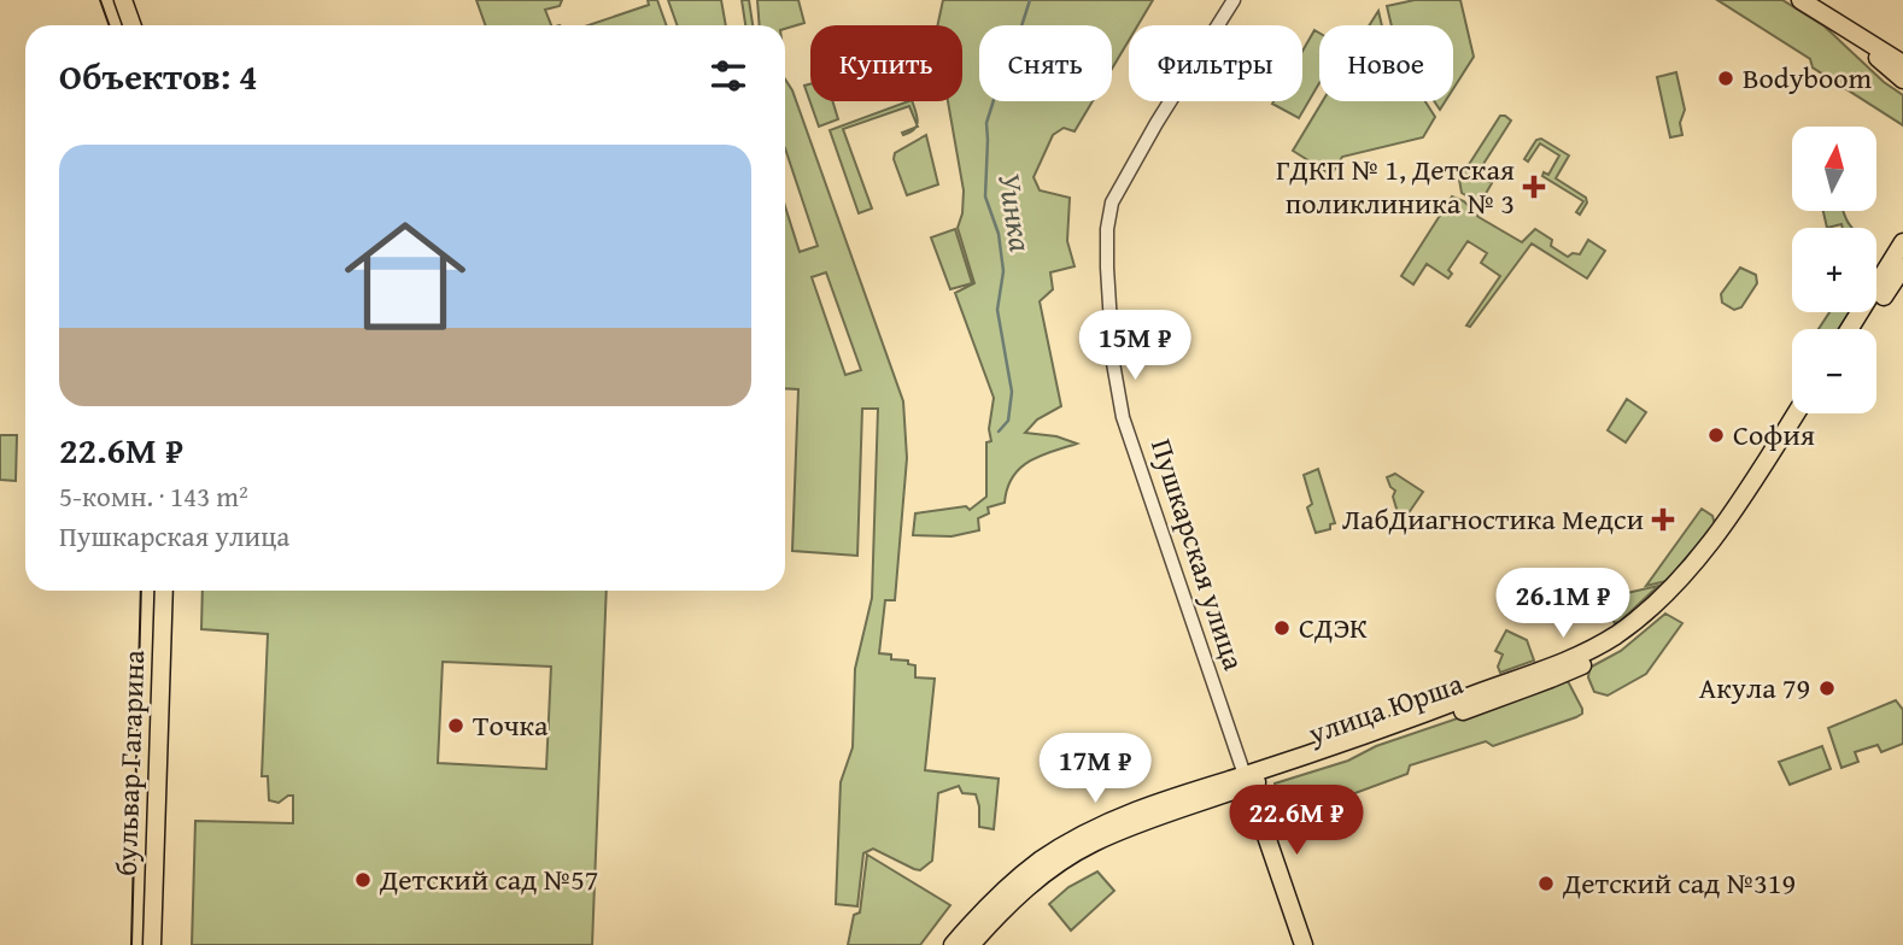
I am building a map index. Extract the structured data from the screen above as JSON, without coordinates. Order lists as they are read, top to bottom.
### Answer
{
  "streets": {
    "main road": ["Пушкарская улица", "улица Юрша", "бульвар Гагарина"]
  },
  "crossings": [
    ["Пушкарская улица", "улица Юрша"]
  ],
  "water": ["Уинка"],
  "places": {
    "other": [
      "Bodyboom",
      "София",
      "СДЭК",
      "Акула 79",
      "Точка",
      "Детский сад №57",
      "Детский сад №319"
    ],
    "health": ["ГДКП № 1, Детская поликлиника № 3", "ЛабДиагностика Медси"]
  },
  "north": "top",
  "page": {
    "chip": [
      "Купить",
      "Снять",
      "Фильтры",
      "Новое"
    ],
    "heading": "Объектов: 4",
    "map_buttons": ["+", "−"],
    "list": [
      {
        "name": "22.6M ₽",
        "note": "5-комн. · 143 m² · Пушкарская улица"
      }
    ],
    "price": [
      "15M ₽",
      "26.1M ₽",
      "17M ₽",
      "22.6M ₽"
    ]
  }
}
